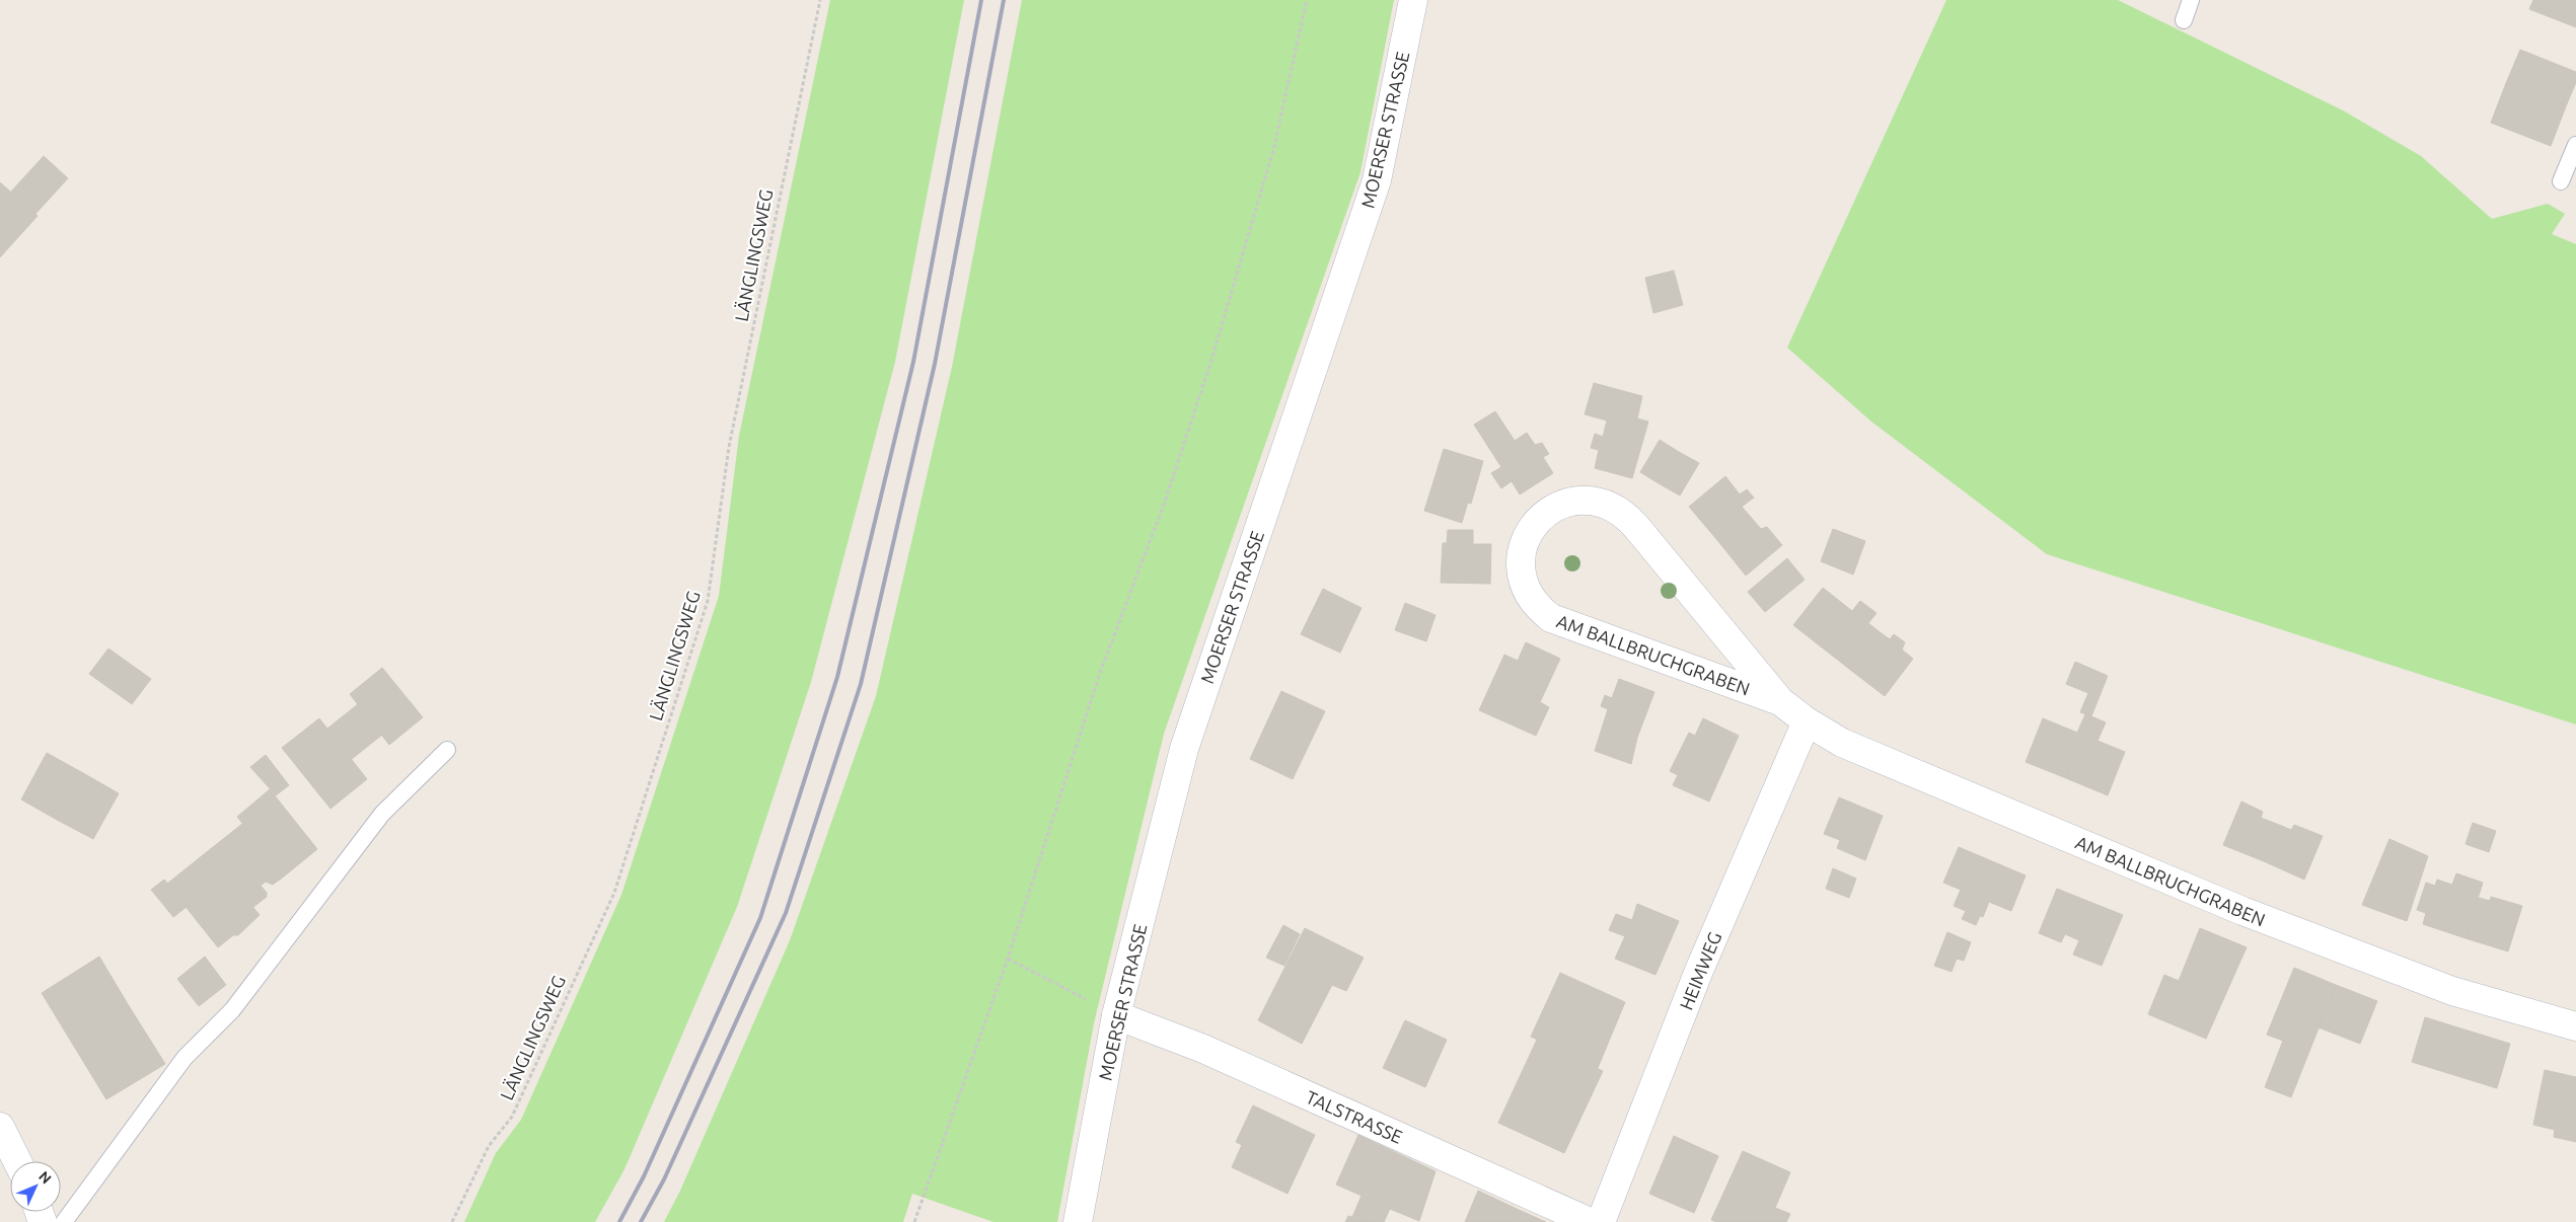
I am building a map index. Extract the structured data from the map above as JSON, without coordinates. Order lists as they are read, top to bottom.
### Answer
{
  "streets": {
    "street": [
      "MOERSER STRASSE",
      "AM BALLBRUCHGRABEN",
      "HEIMWEG",
      "TALSTRASSE"
    ],
    "path": ["LÄNGLINGSWEG"]
  },
  "crossings": [
    ["MOERSER STRASSE", "TALSTRASSE"],
    ["AM BALLBRUCHGRABEN", "HEIMWEG"]
  ],
  "north": "top right"
}
